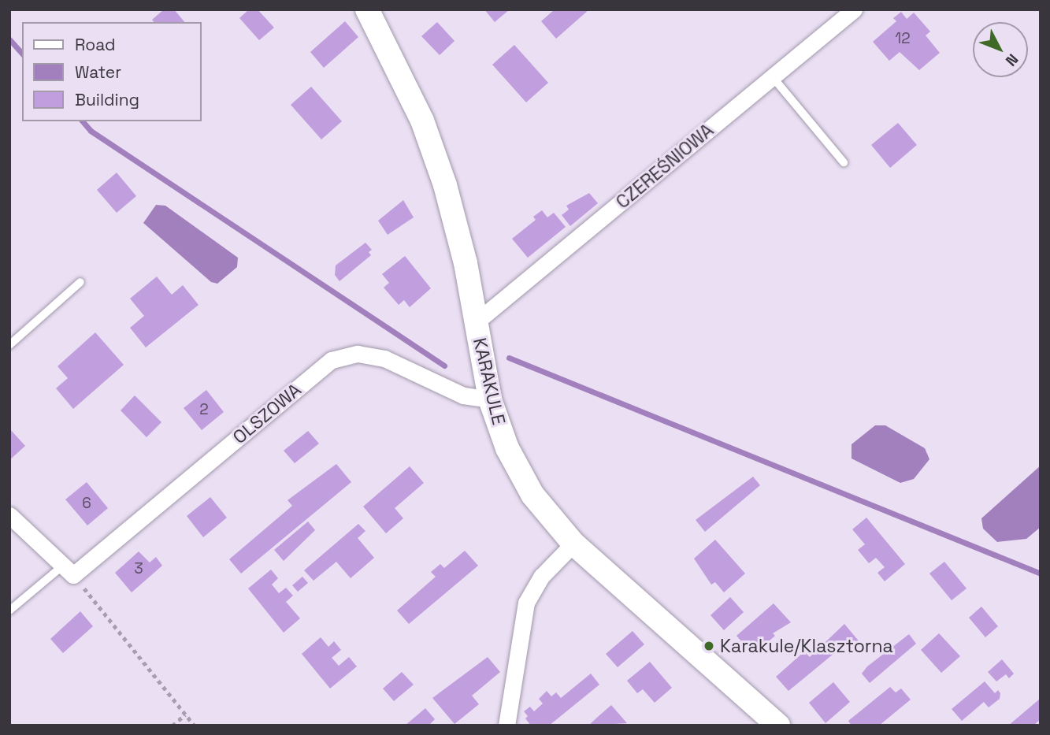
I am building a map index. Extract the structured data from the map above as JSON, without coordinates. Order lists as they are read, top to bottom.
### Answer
{
  "streets": {
    "street": ["CZEREŚNIOWA", "KARAKULE", "OLSZOWA"]
  },
  "crossings": [
    ["CZEREŚNIOWA", "KARAKULE"],
    ["KARAKULE", "OLSZOWA"]
  ],
  "places": ["Karakule/Klasztorna"],
  "house_numbers": [
    "12",
    "2",
    "6",
    "3"
  ],
  "legend": ["Road", "Water", "Building"],
  "north": "bottom right"
}
